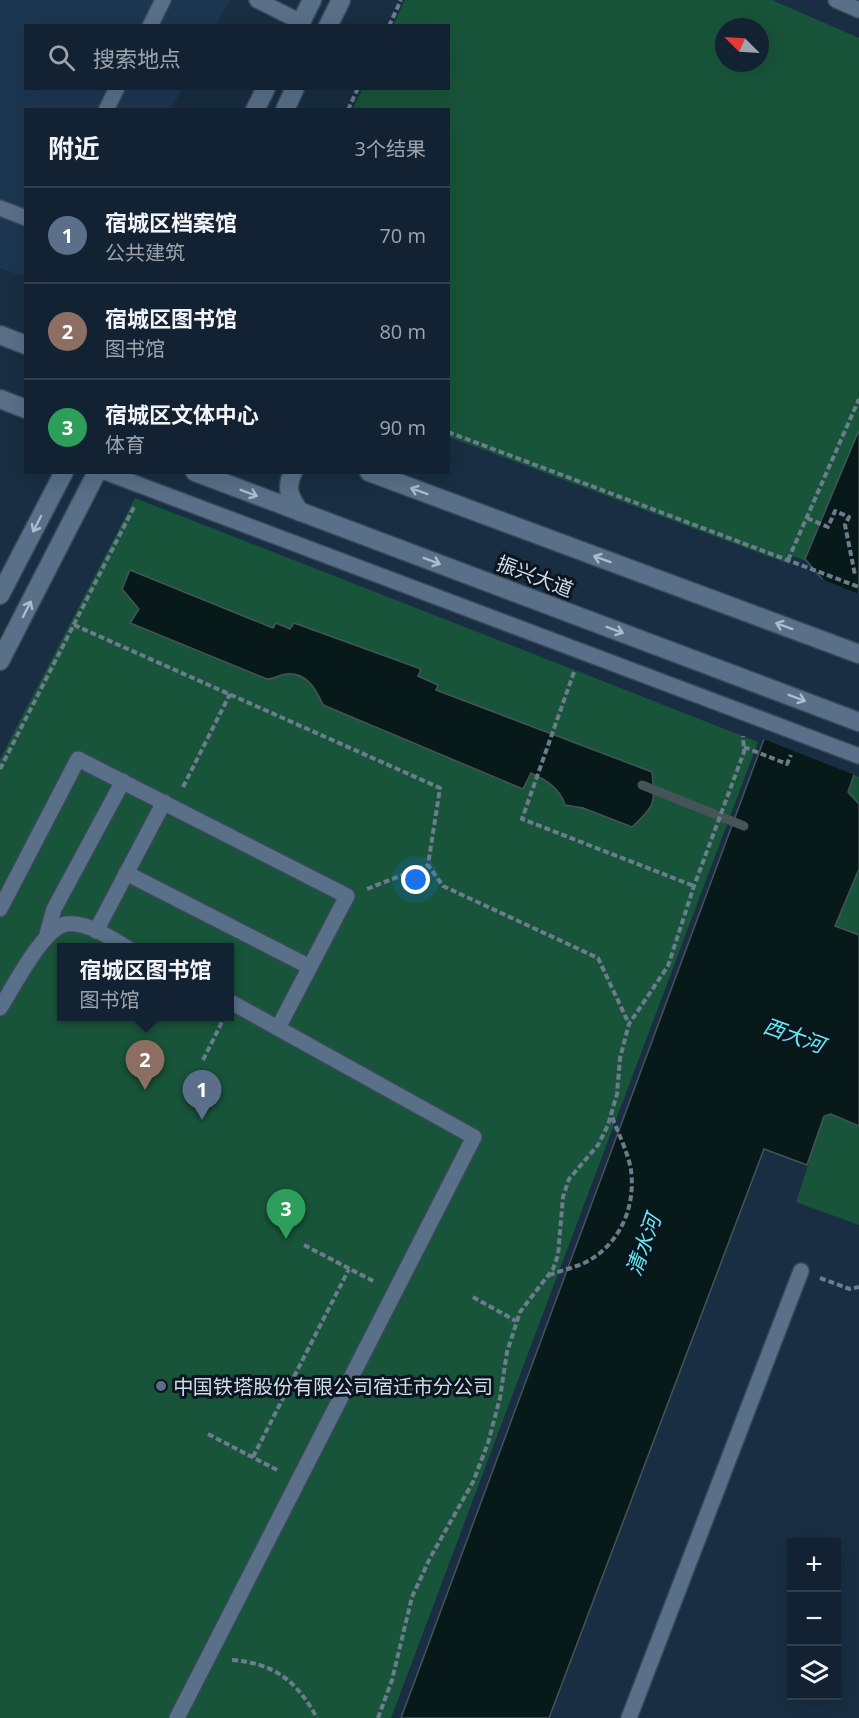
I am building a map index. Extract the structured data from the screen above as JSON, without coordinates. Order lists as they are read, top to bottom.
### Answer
{
  "streets": {
    "main road": ["振兴大道"]
  },
  "water": ["西大河", "清水河"],
  "places": ["中国铁塔股份有限公司宿迁市分公司"],
  "north": "top left",
  "page": {
    "search": "搜索地点",
    "heading": ["附近", "3个结果"],
    "list": [
      {
        "mark": "1",
        "name": "宿城区档案馆",
        "note": "公共建筑",
        "value": "70 m"
      },
      {
        "mark": "2",
        "name": "宿城区图书馆",
        "note": "图书馆",
        "value": "80 m"
      },
      {
        "mark": "3",
        "name": "宿城区文体中心",
        "note": "体育",
        "value": "90 m"
      }
    ],
    "popup": ["宿城区图书馆", "图书馆"],
    "pins": ["2", "1", "3"],
    "map_buttons": ["+", "−"]
  }
}
